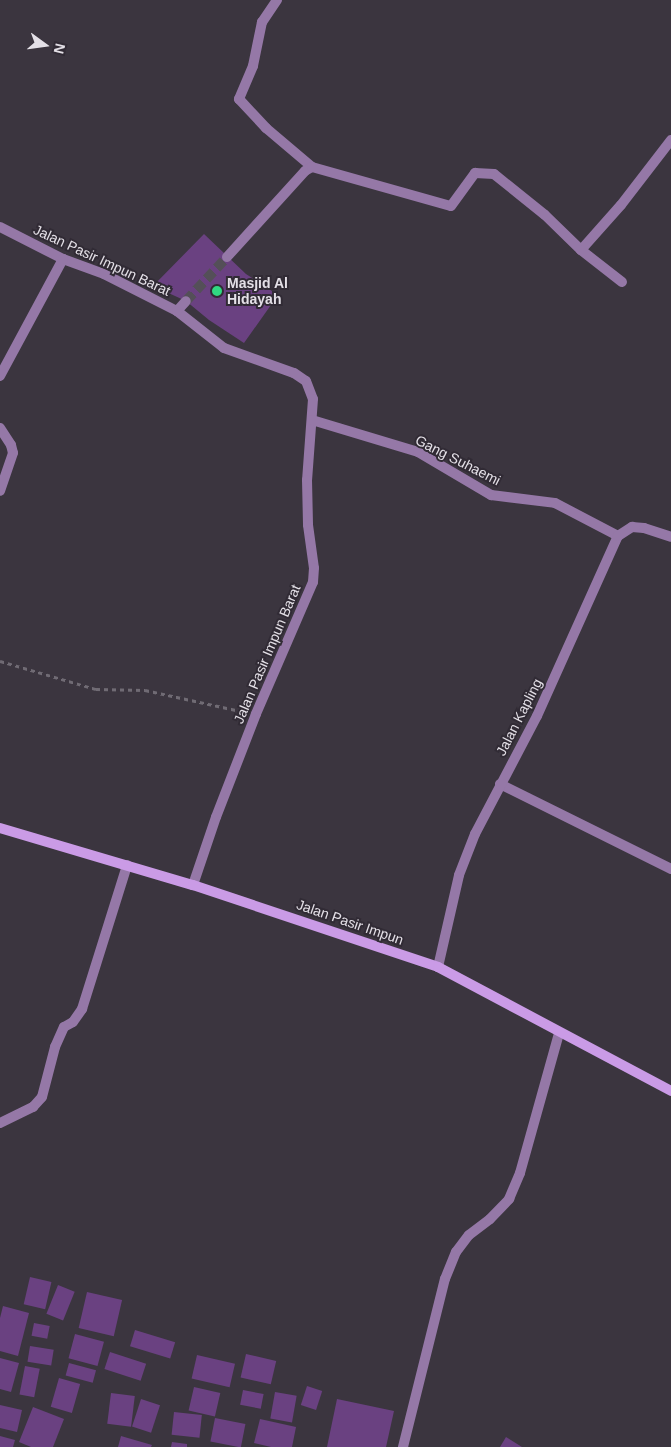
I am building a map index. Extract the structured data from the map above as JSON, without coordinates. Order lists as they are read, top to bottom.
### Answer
{
  "streets": {
    "street": [
      "Jalan Pasir Impun Barat",
      "Gang Suhaemi",
      "Jalan Kapling",
      "Jalan Pasir Impun"
    ]
  },
  "crossings": [
    ["Jalan Pasir Impun Barat", "Gang Suhaemi"],
    ["Jalan Pasir Impun Barat", "Jalan Pasir Impun"],
    ["Gang Suhaemi", "Jalan Kapling"],
    ["Jalan Kapling", "Jalan Pasir Impun"]
  ],
  "places": ["Masjid Al Hidayah"],
  "north": "right"
}
